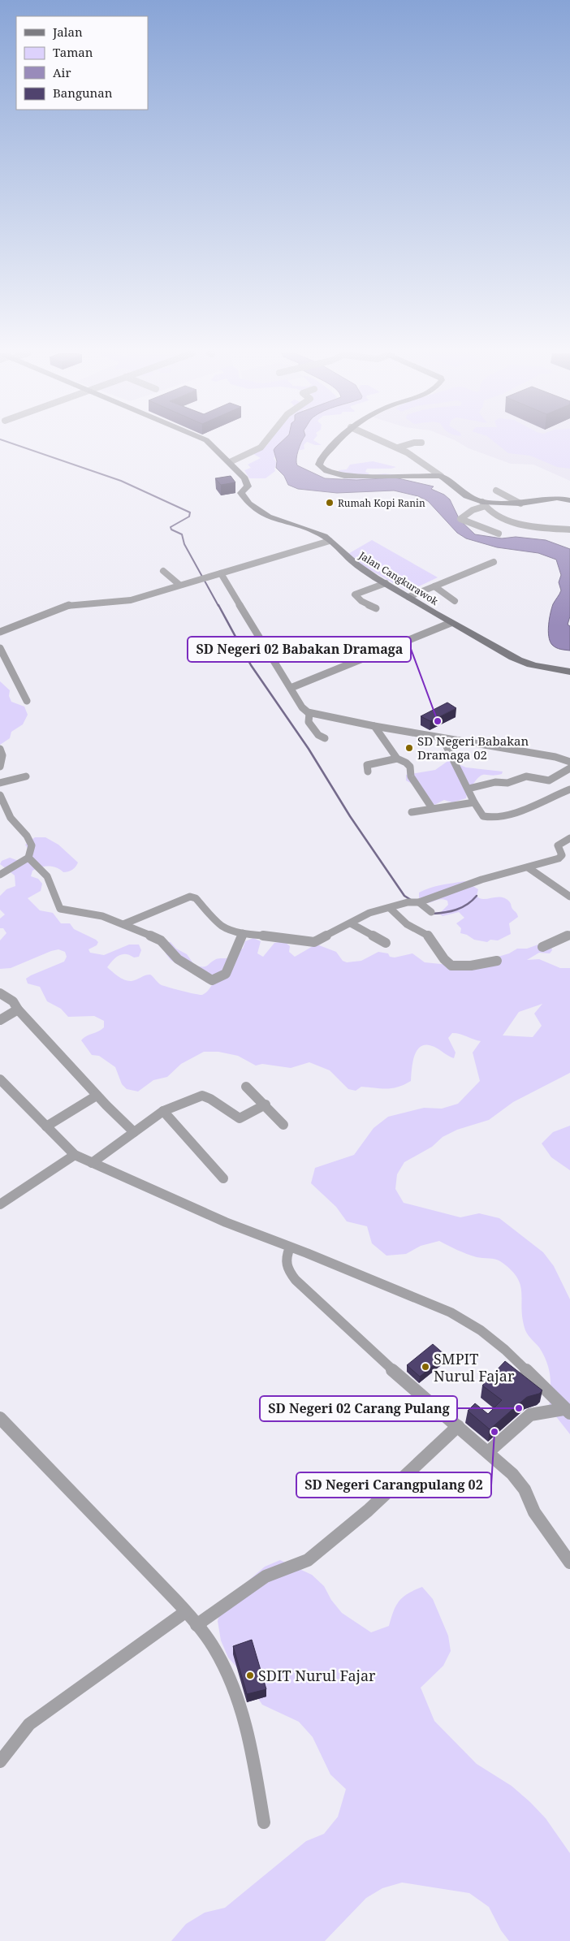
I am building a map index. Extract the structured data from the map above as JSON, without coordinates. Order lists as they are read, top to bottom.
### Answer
{
  "streets": {
    "street": ["Jalan Cangkurawok"]
  },
  "places": [
    "Rumah Kopi Ranin",
    "SD Negeri 02 Babakan Dramaga",
    "SD Negeri Babakan Dramaga 02",
    "SMPIT Nurul Fajar",
    "SD Negeri 02 Carang Pulang",
    "SD Negeri Carangpulang 02",
    "SDIT Nurul Fajar"
  ],
  "legend": [
    "Jalan",
    "Taman",
    "Air",
    "Bangunan"
  ]
}
